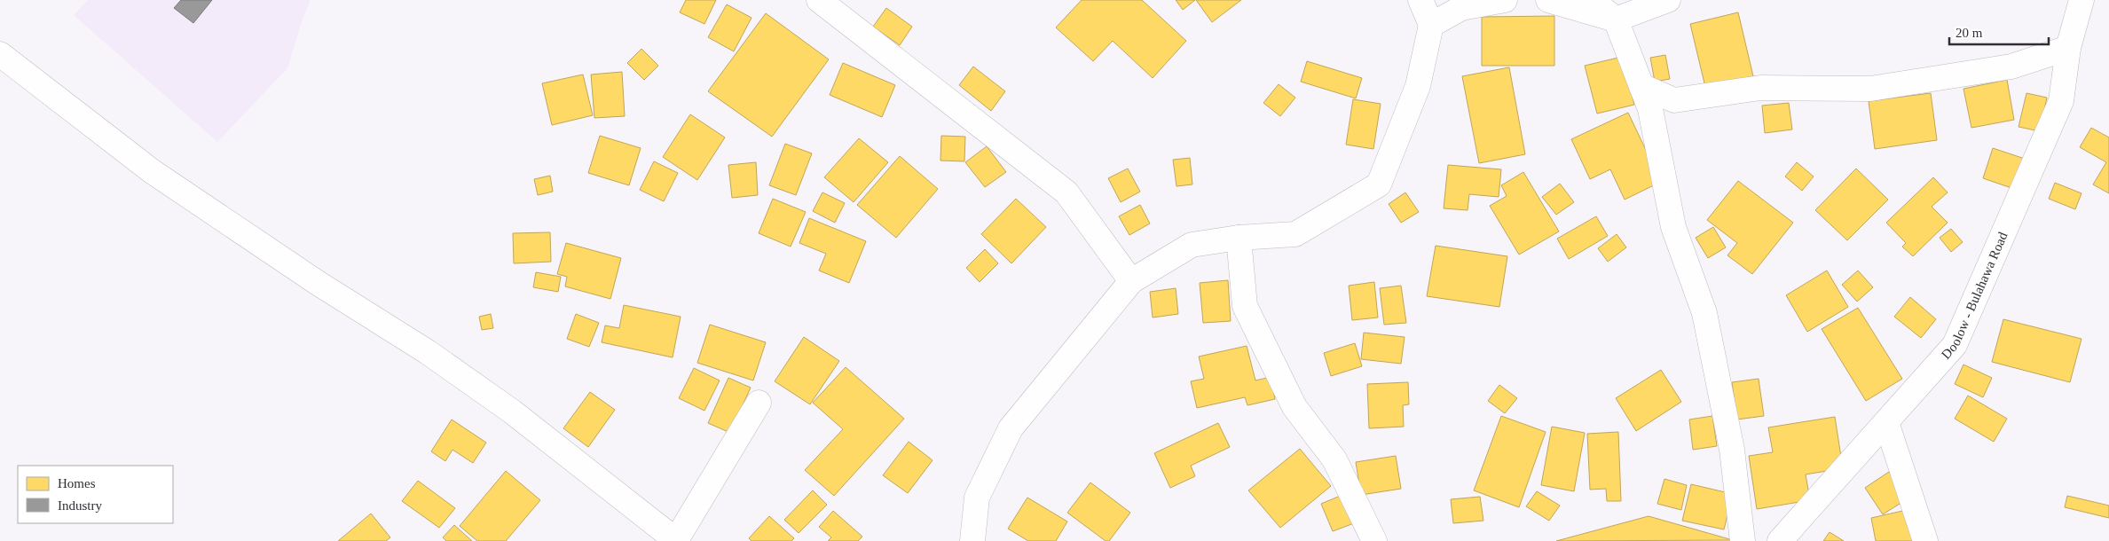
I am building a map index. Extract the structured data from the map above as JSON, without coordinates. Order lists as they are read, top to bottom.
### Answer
{
  "streets": {
    "street": ["Doolow - Bulahawa Road"]
  },
  "legend": ["Homes", "Industry"],
  "scale_bar": "20 m"
}
